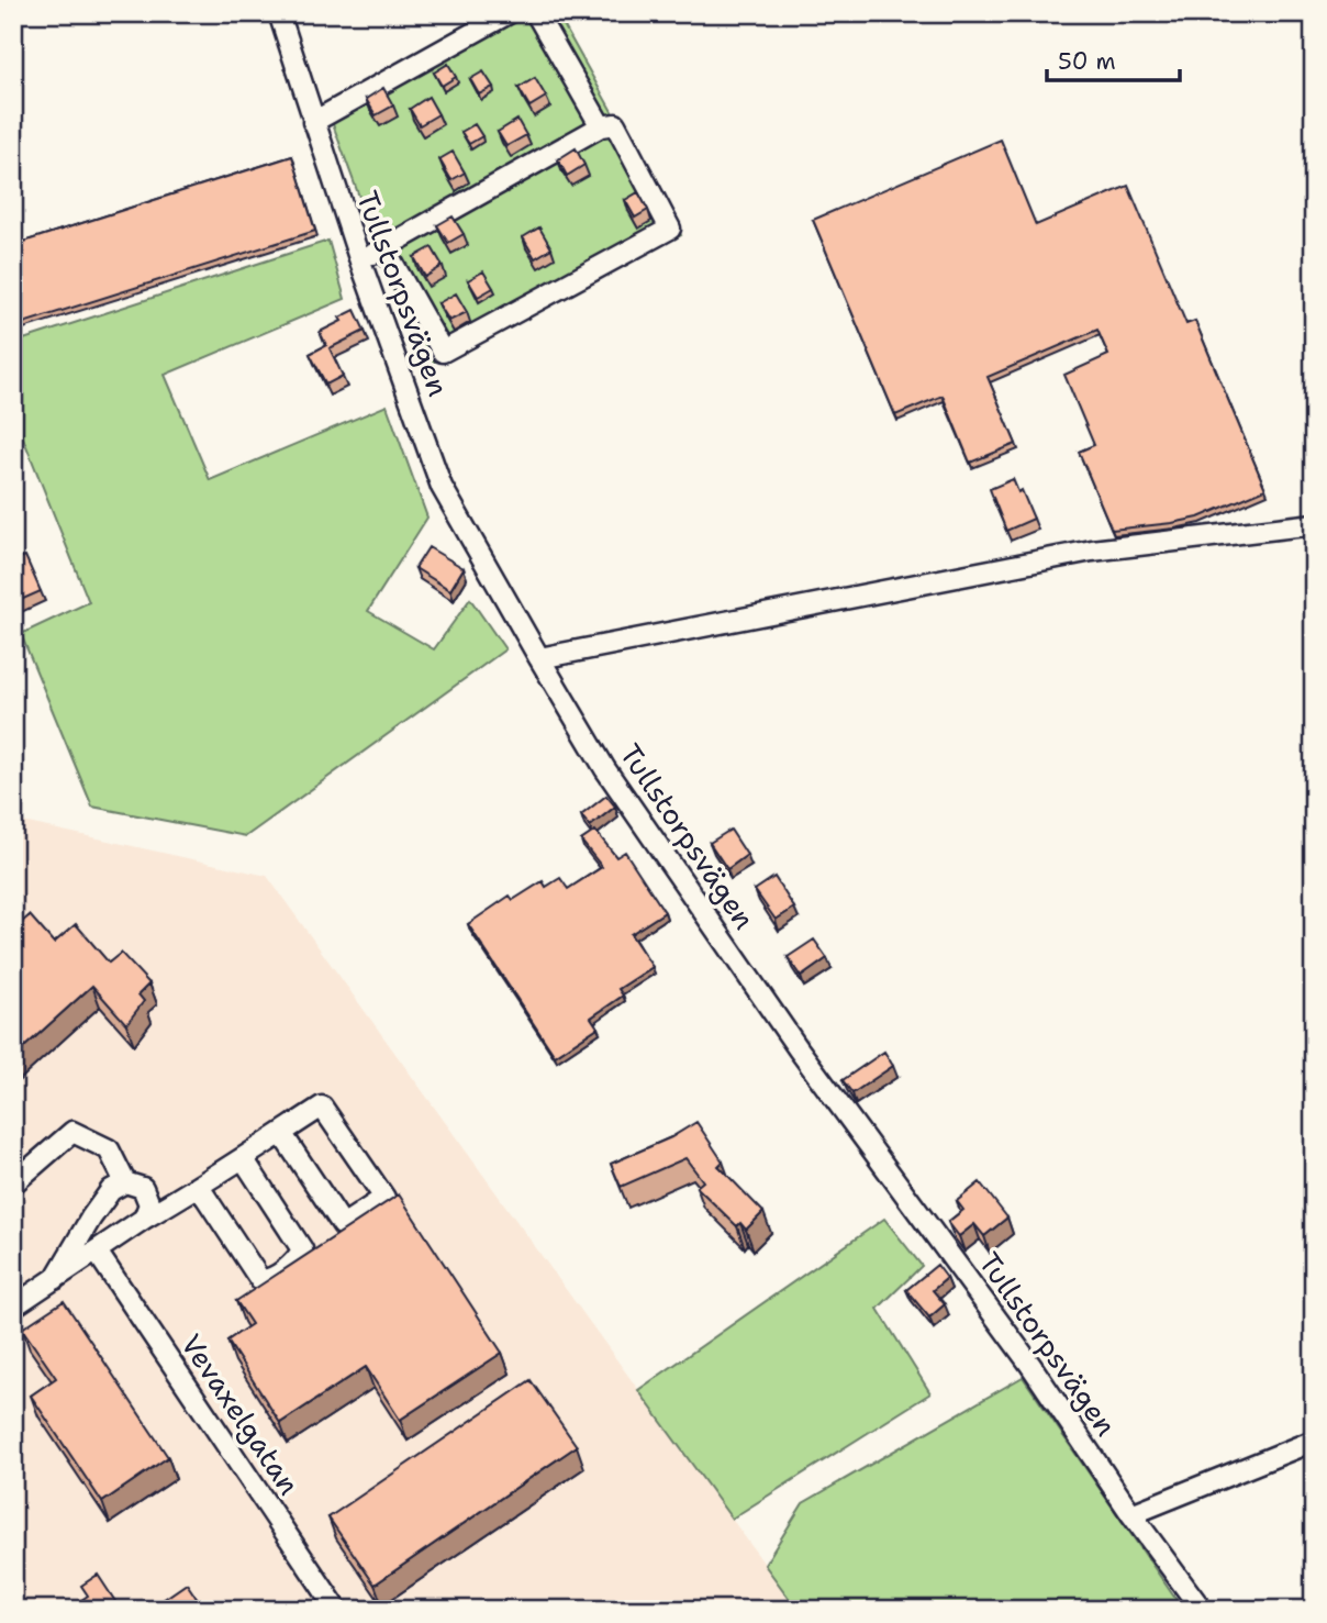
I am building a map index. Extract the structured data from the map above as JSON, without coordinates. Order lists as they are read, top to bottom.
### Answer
{
  "streets": {
    "street": ["Tullstorpsvägen", "Vevaxelgatan"]
  },
  "scale_bar": "50 m"
}
